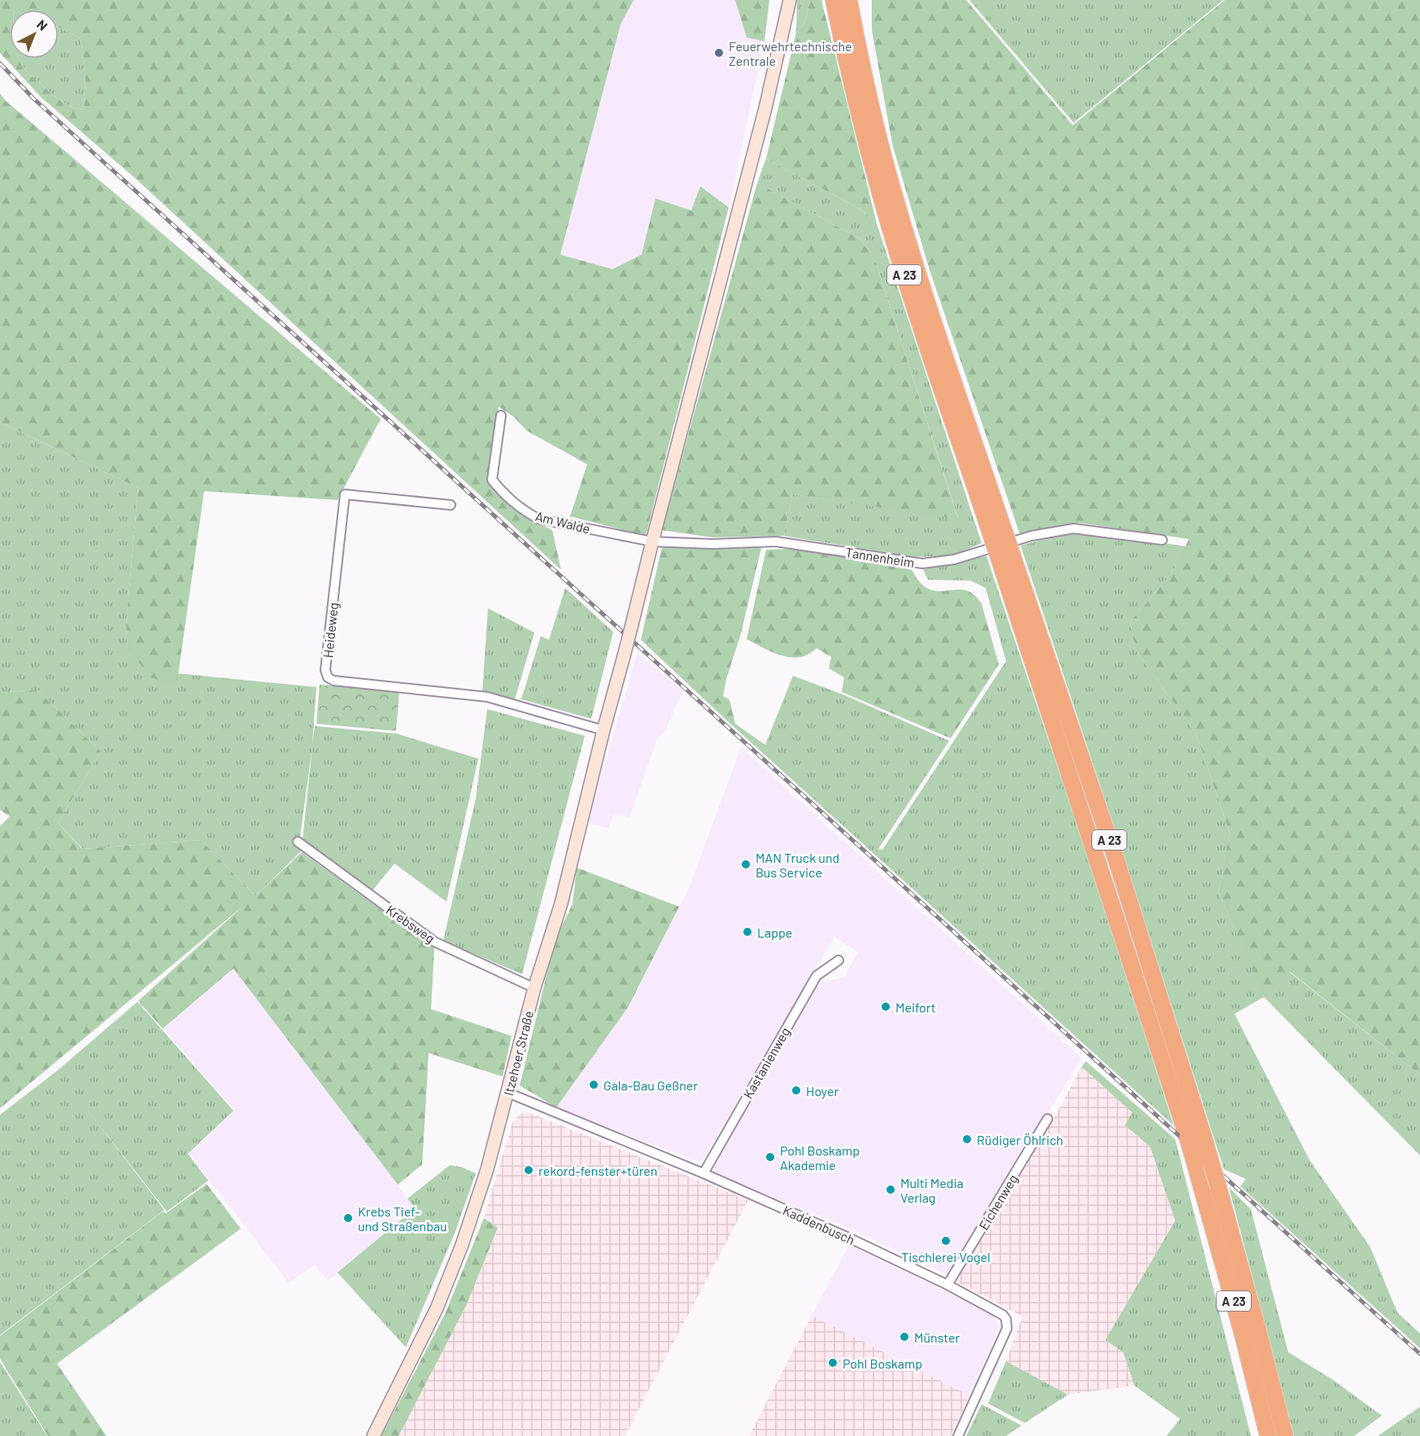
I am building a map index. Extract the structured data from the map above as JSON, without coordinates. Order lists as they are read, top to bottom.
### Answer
{
  "streets": {
    "highway": ["A 23"],
    "main road": ["Itzehoer Straße"],
    "street": [
      "Am Walde",
      "Tannenheim",
      "Heideweg",
      "Krebsweg",
      "Kastanienweg",
      "Eichenweg",
      "Kaddenbusch"
    ]
  },
  "crossings": [
    ["Am Walde", "Tannenheim"],
    ["Am Walde", "Itzehoer Straße"],
    ["Tannenheim", "Itzehoer Straße"],
    ["Heideweg", "Itzehoer Straße"],
    ["Krebsweg", "Itzehoer Straße"],
    ["Itzehoer Straße", "Kaddenbusch"],
    ["Kastanienweg", "Kaddenbusch"],
    ["Eichenweg", "Kaddenbusch"]
  ],
  "places": [
    "Feuerwehrtechnische Zentrale",
    "MAN Truck und Bus Service",
    "Lappe",
    "Meifort",
    "Gala-Bau Geßner",
    "Hoyer",
    "Rüdiger Öhlrich",
    "Pohl Boskamp Akademie",
    "rekord-fenster+türen",
    "Multi Media Verlag",
    "Krebs Tief- und Straßenbau",
    "Tischlerei Vogel",
    "Münster",
    "Pohl Boskamp"
  ],
  "north": "top right"
}
